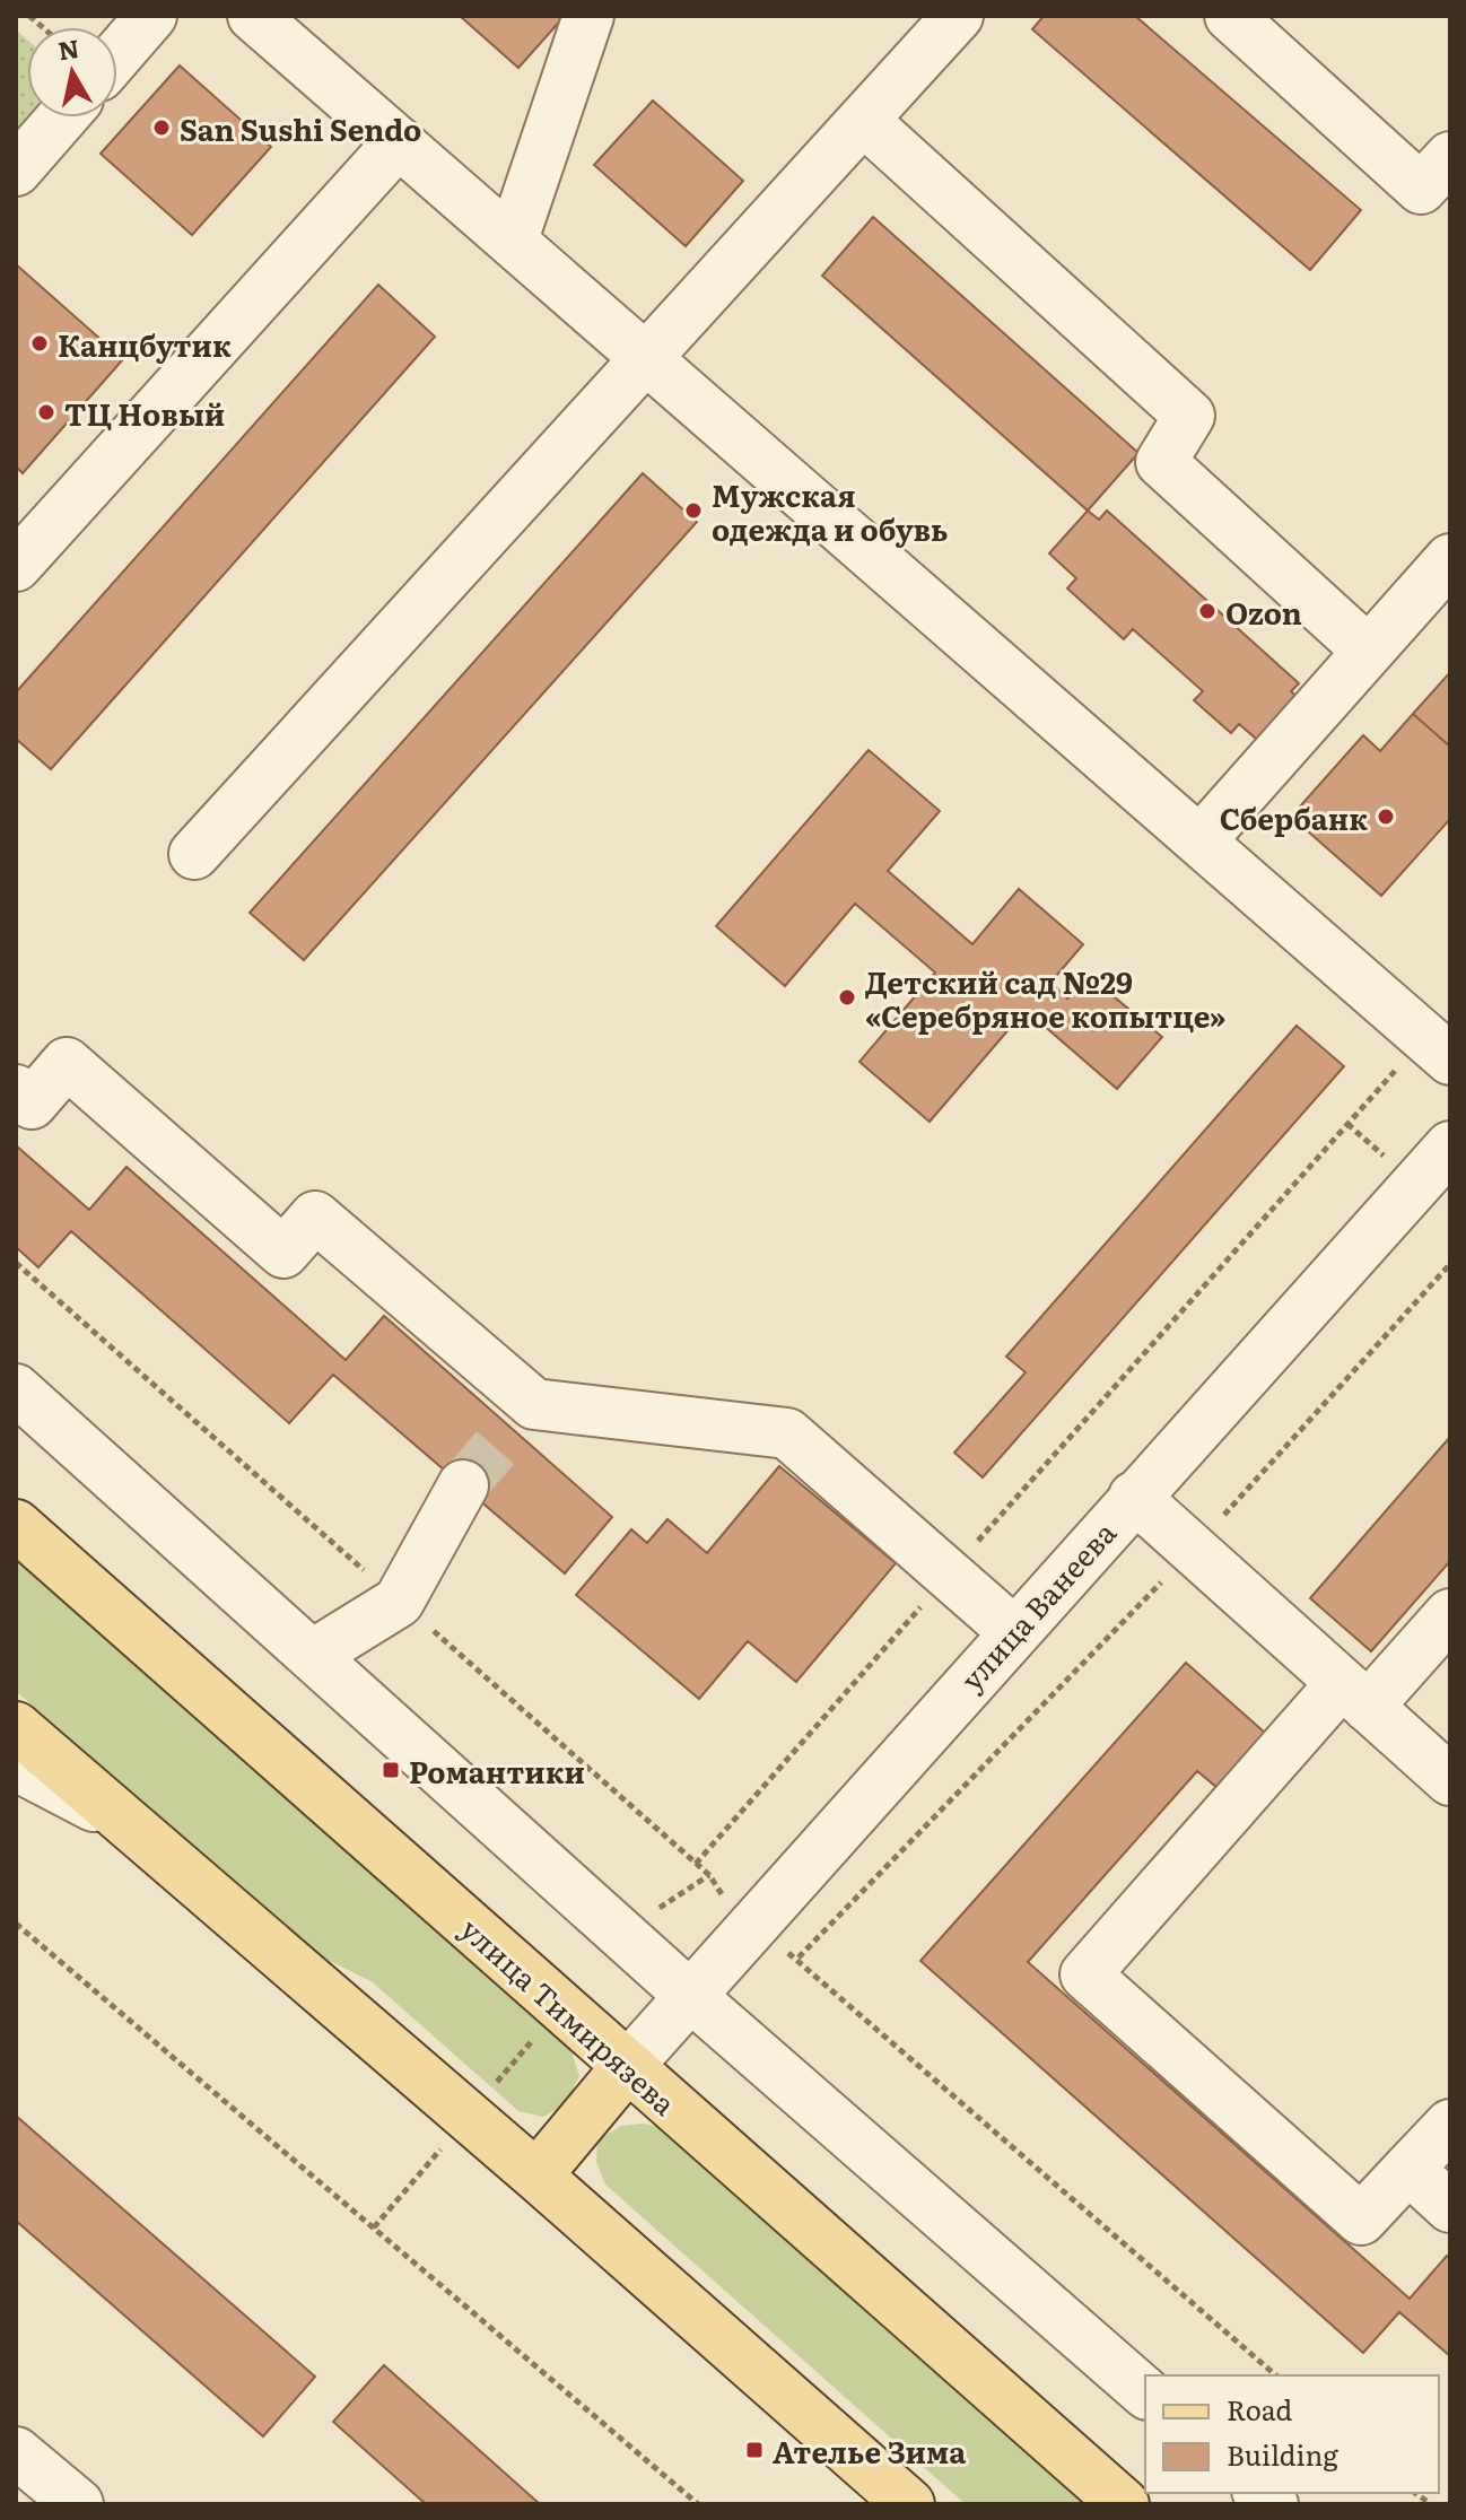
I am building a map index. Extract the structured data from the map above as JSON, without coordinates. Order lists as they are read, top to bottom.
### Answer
{
  "streets": {
    "main road": ["улица Тимирязева"],
    "street": ["улица Ванеева"]
  },
  "crossings": [
    ["улица Ванеева", "улица Тимирязева"]
  ],
  "places": {
    "other": [
      "San Sushi Sendo",
      "Канцбутик",
      "ТЦ Новый",
      "Мужская одежда и обувь",
      "Ozon",
      "Сбербанк",
      "Детский сад №29 «Серебряное копытце»"
    ],
    "transit": ["Романтики", "Ателье Зима"]
  },
  "legend": ["Road", "Building"],
  "north": "top"
}
